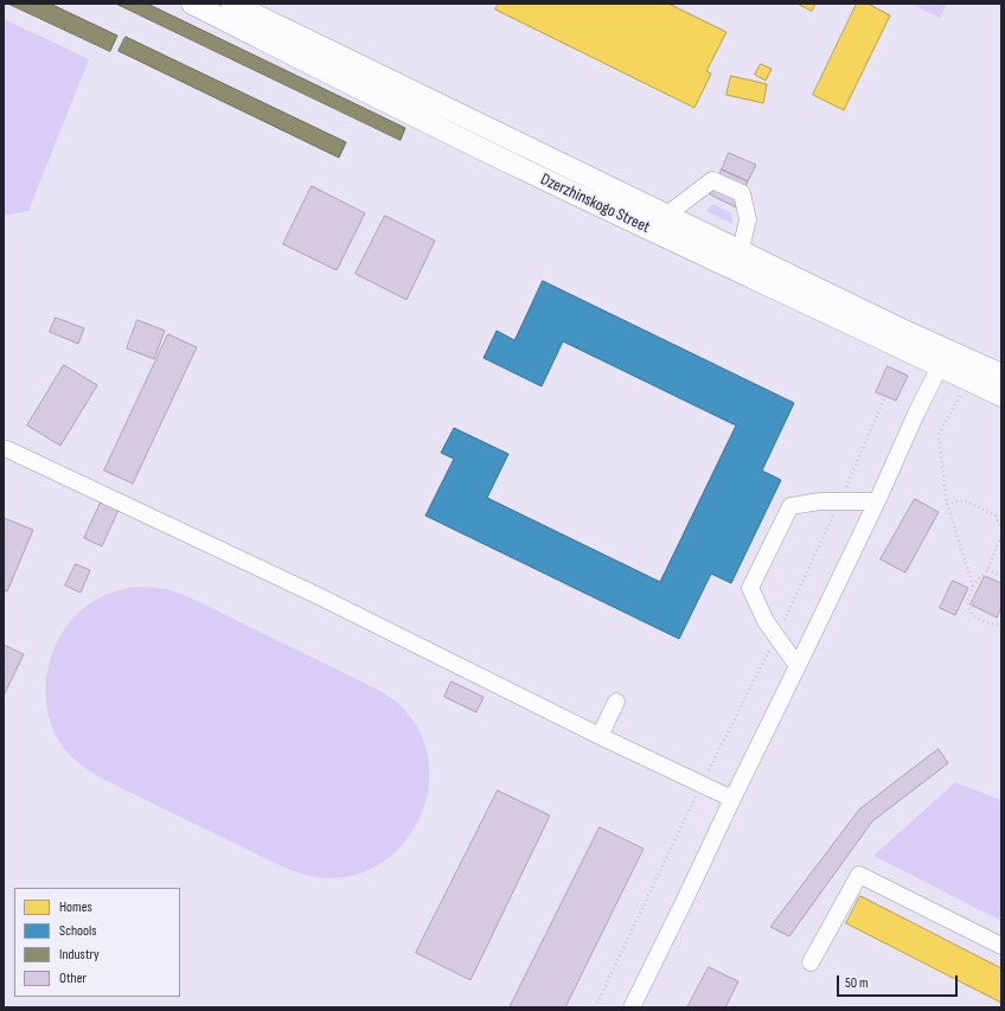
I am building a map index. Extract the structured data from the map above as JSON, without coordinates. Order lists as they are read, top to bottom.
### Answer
{
  "streets": {
    "main road": ["Dzerzhinskogo Street"]
  },
  "legend": [
    "Homes",
    "Schools",
    "Industry",
    "Other"
  ],
  "scale_bar": "50 m"
}
